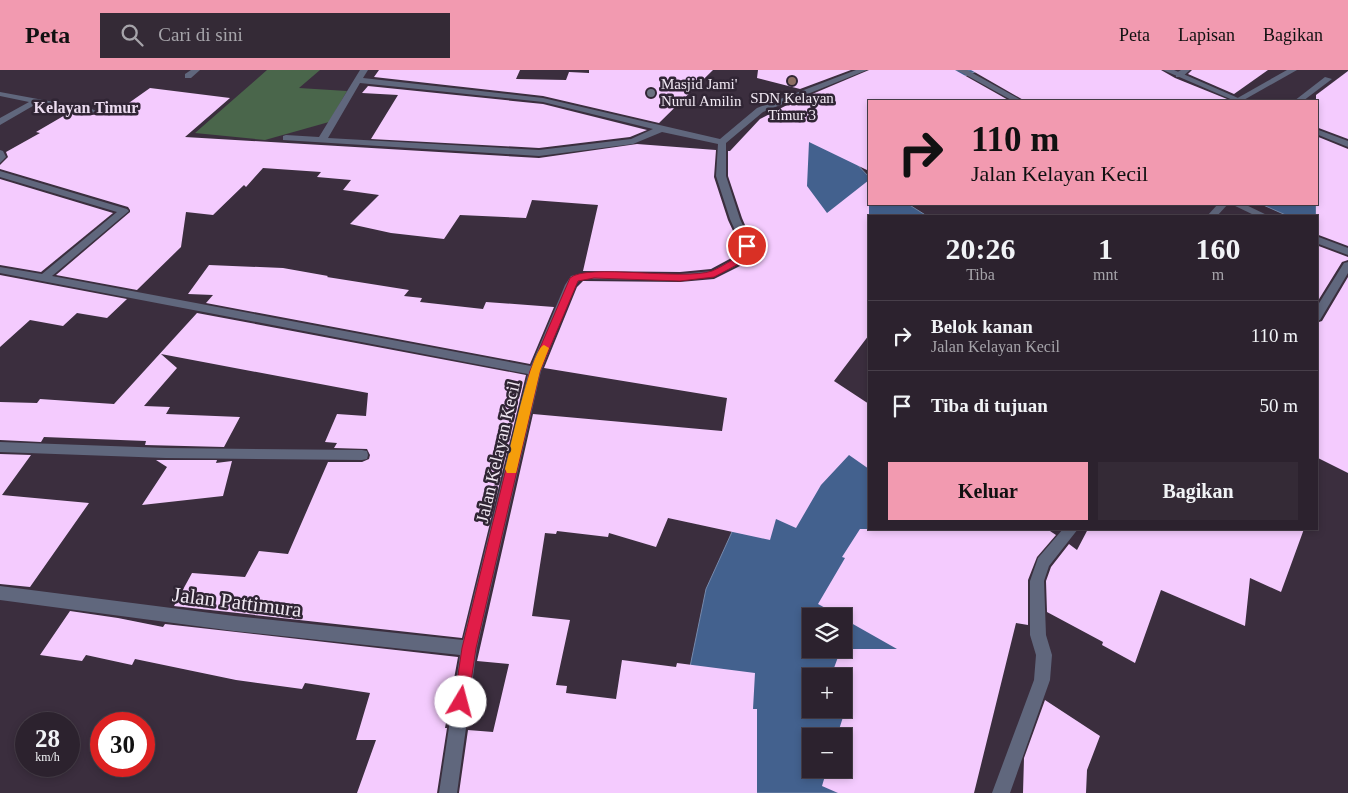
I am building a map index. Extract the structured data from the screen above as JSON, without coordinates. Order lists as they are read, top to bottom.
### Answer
{
  "streets": {
    "street": ["Jalan Kelayan Kecil", "Jalan Pattimura"]
  },
  "crossings": [
    ["Jalan Kelayan Kecil", "Jalan Pattimura"]
  ],
  "districts": ["Kelayan Timur"],
  "places": ["SDN Kelayan Timur 3", "Masjid Jami' Nurul Amilin"],
  "page": {
    "header": "Peta",
    "search": "Cari di sini",
    "nav": ["Peta", "Lapisan", "Bagikan"],
    "turn": ["110 m", "Jalan Kelayan Kecil"],
    "eta": [
      "20:26",
      "Tiba",
      "1",
      "mnt",
      "160",
      "m"
    ],
    "list": [
      {
        "name": "Belok kanan",
        "note": "Jalan Kelayan Kecil",
        "value": "110 m"
      },
      {
        "name": "Tiba di tujuan",
        "value": "50 m"
      }
    ],
    "buttons": ["Keluar", "Bagikan"],
    "map_buttons": ["+", "−"],
    "speed": "28 km/h",
    "limit": "30"
  }
}
